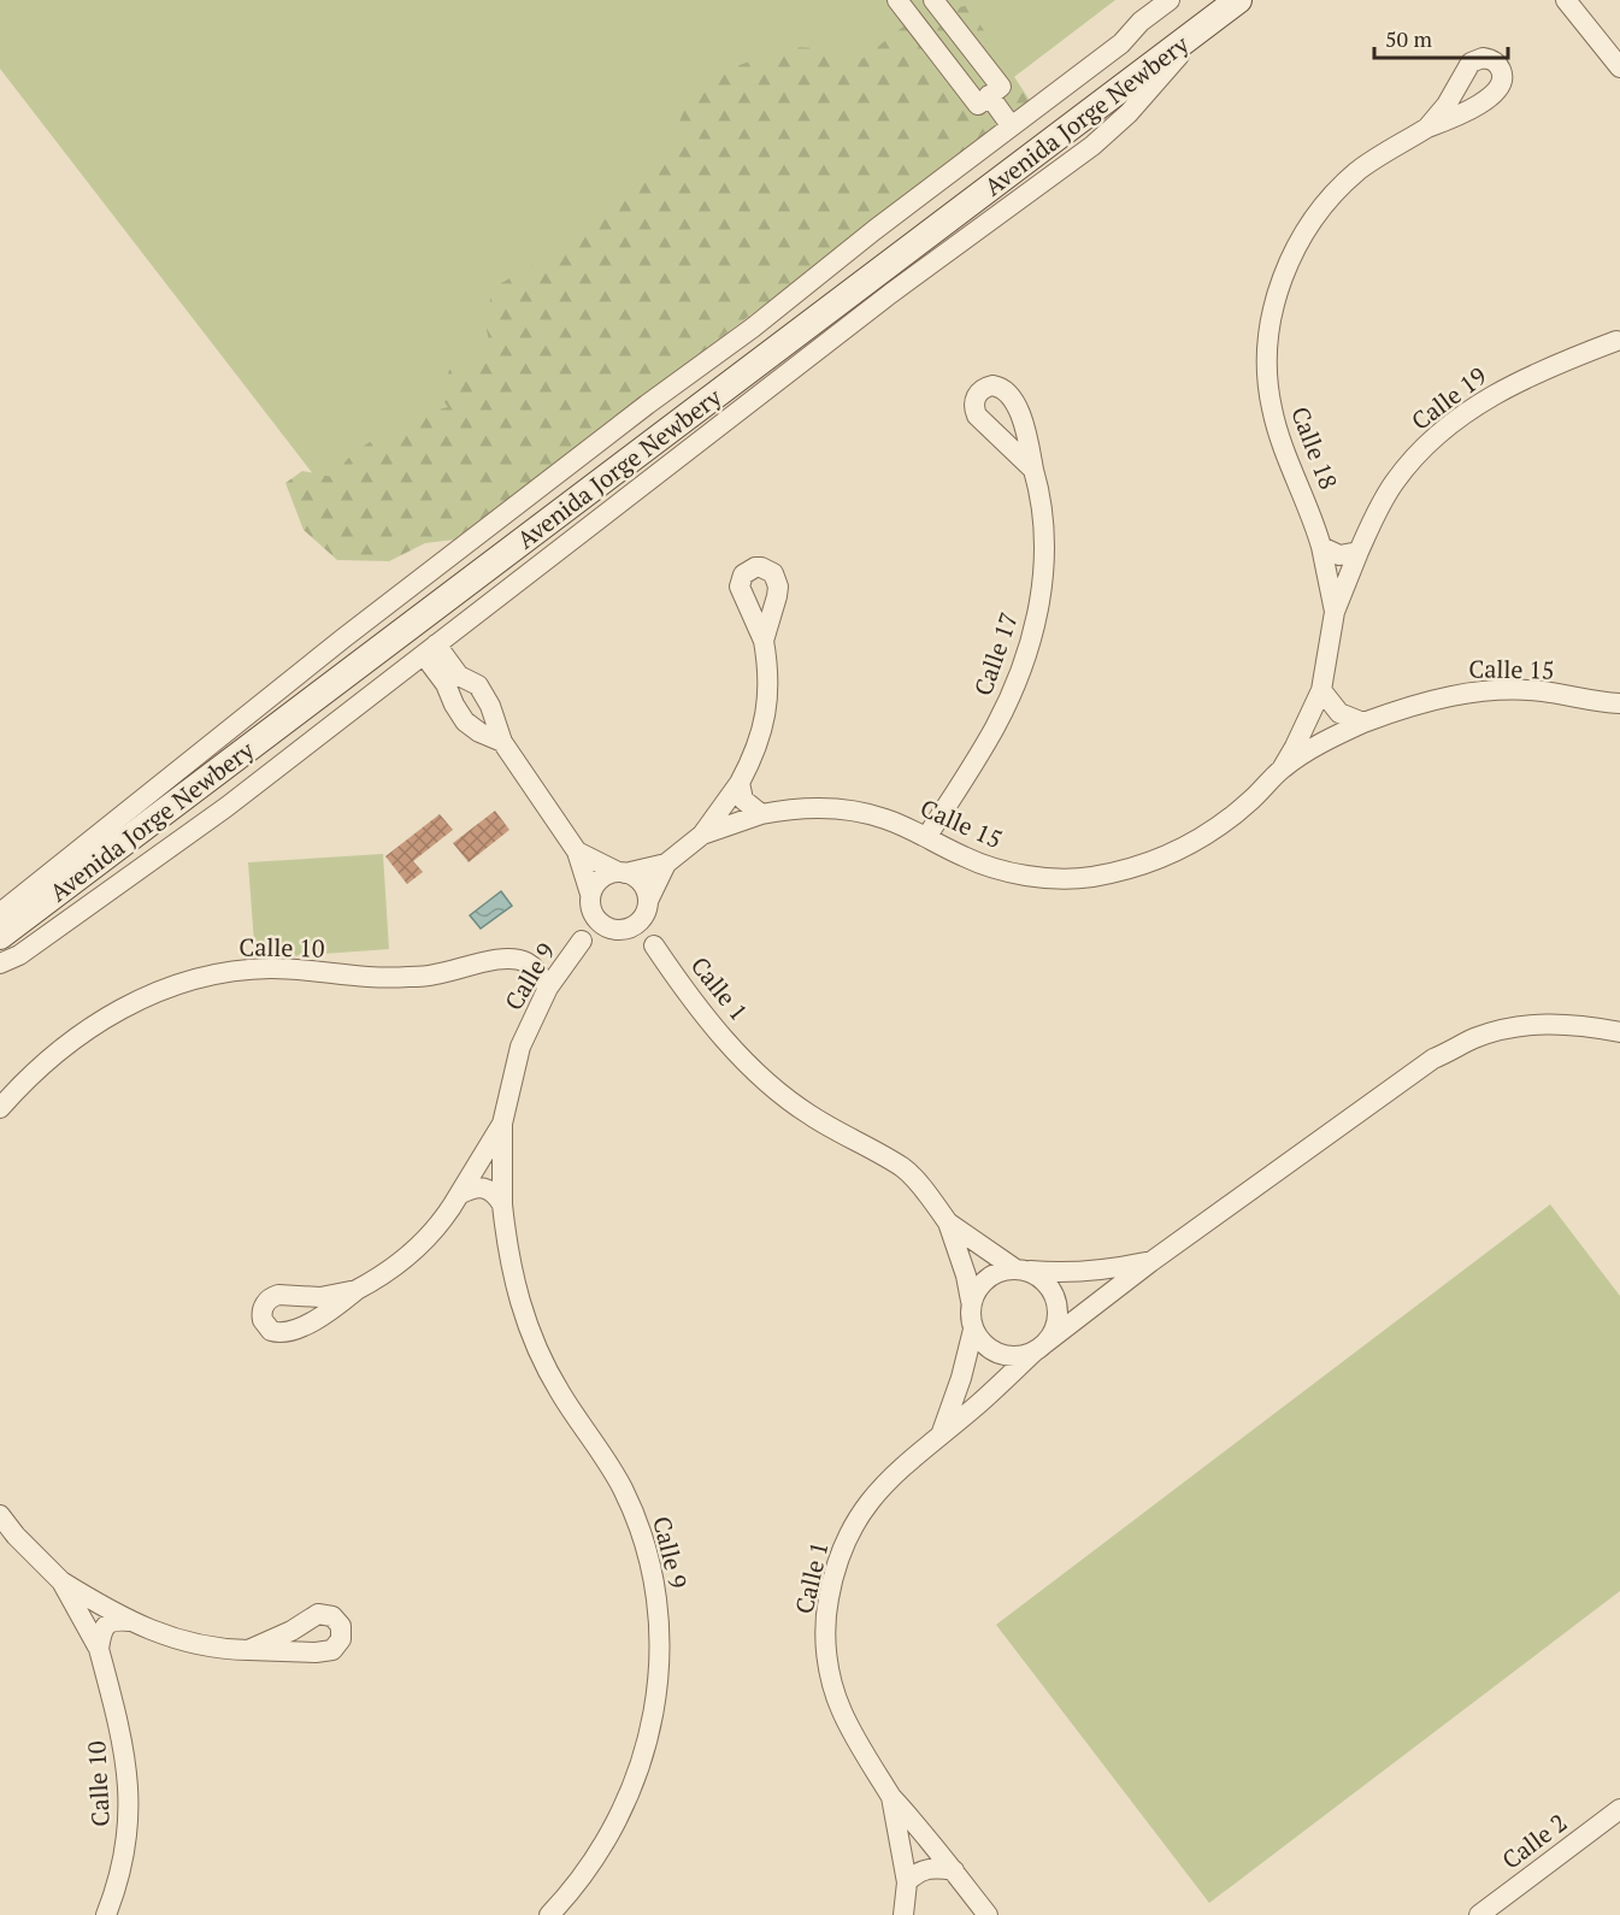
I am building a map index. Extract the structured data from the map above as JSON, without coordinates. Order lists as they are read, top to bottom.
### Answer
{
  "streets": {
    "main road": ["Avenida Jorge Newbery"],
    "street": [
      "Calle 19",
      "Calle 18",
      "Calle 17",
      "Calle 15",
      "Calle 10",
      "Calle 9",
      "Calle 1",
      "Calle 2"
    ]
  },
  "crossings": [
    ["Calle 19", "Calle 18"],
    ["Calle 17", "Calle 15"],
    ["Calle 10", "Calle 9"]
  ],
  "scale_bar": "50 m"
}
